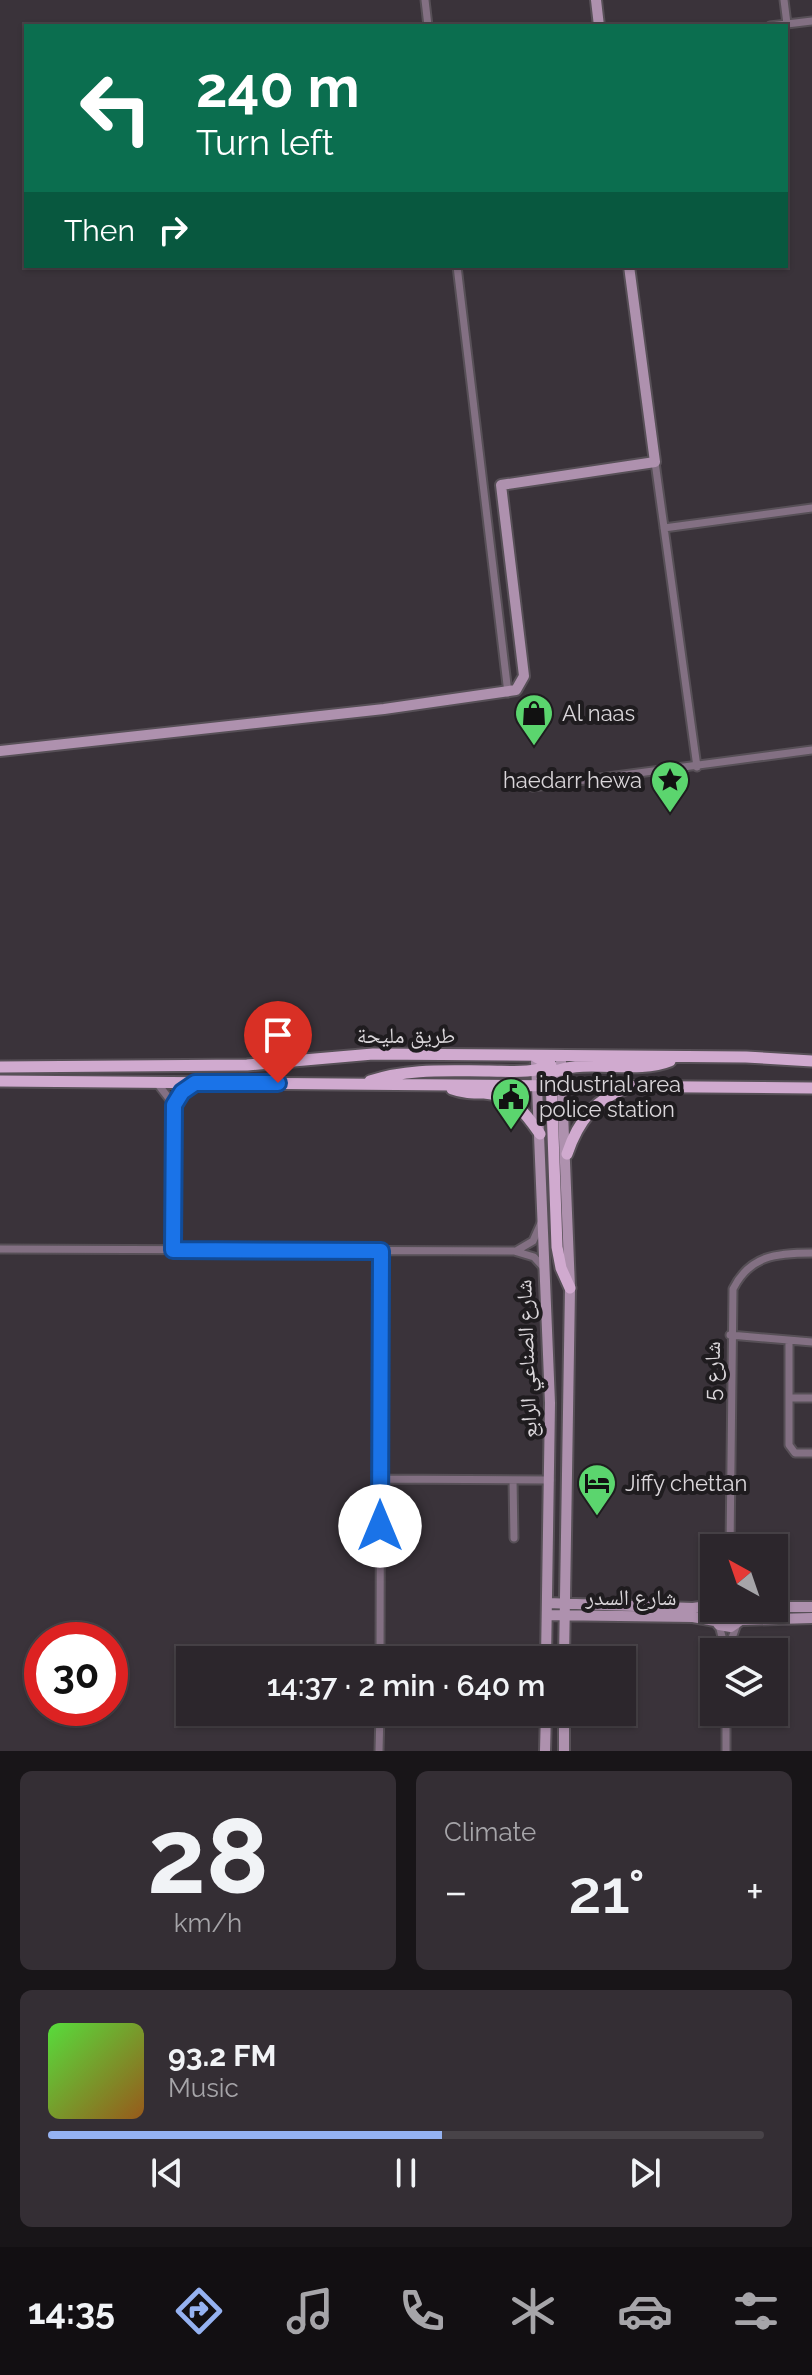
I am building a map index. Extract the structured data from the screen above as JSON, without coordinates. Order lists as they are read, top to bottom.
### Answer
{
  "streets": {
    "main road": ["طريق مليحة", "شارع الصناعي الرابع", "شارع السدر"],
    "street": ["شارع 5"]
  },
  "crossings": [
    ["طريق مليحة", "شارع الصناعي الرابع"],
    ["شارع الصناعي الرابع", "شارع السدر"]
  ],
  "places": {
    "shop": ["Al naas"],
    "place": ["haedarr hewa"],
    "public building": ["industrial area police station"],
    "hotel": ["Jiffy chettan"]
  },
  "north": "top left",
  "page": {
    "turn": ["240 m", "Turn left"],
    "then": "Then",
    "limit": "30",
    "trip": "14:37 · 2 min · 640 m",
    "tile": [
      ["28", "km/h"],
      "Climate"
    ],
    "heat": ["−", "21°", "+"],
    "song": ["93.2 FM", "Music"],
    "tabs": "14:35"
  }
}
